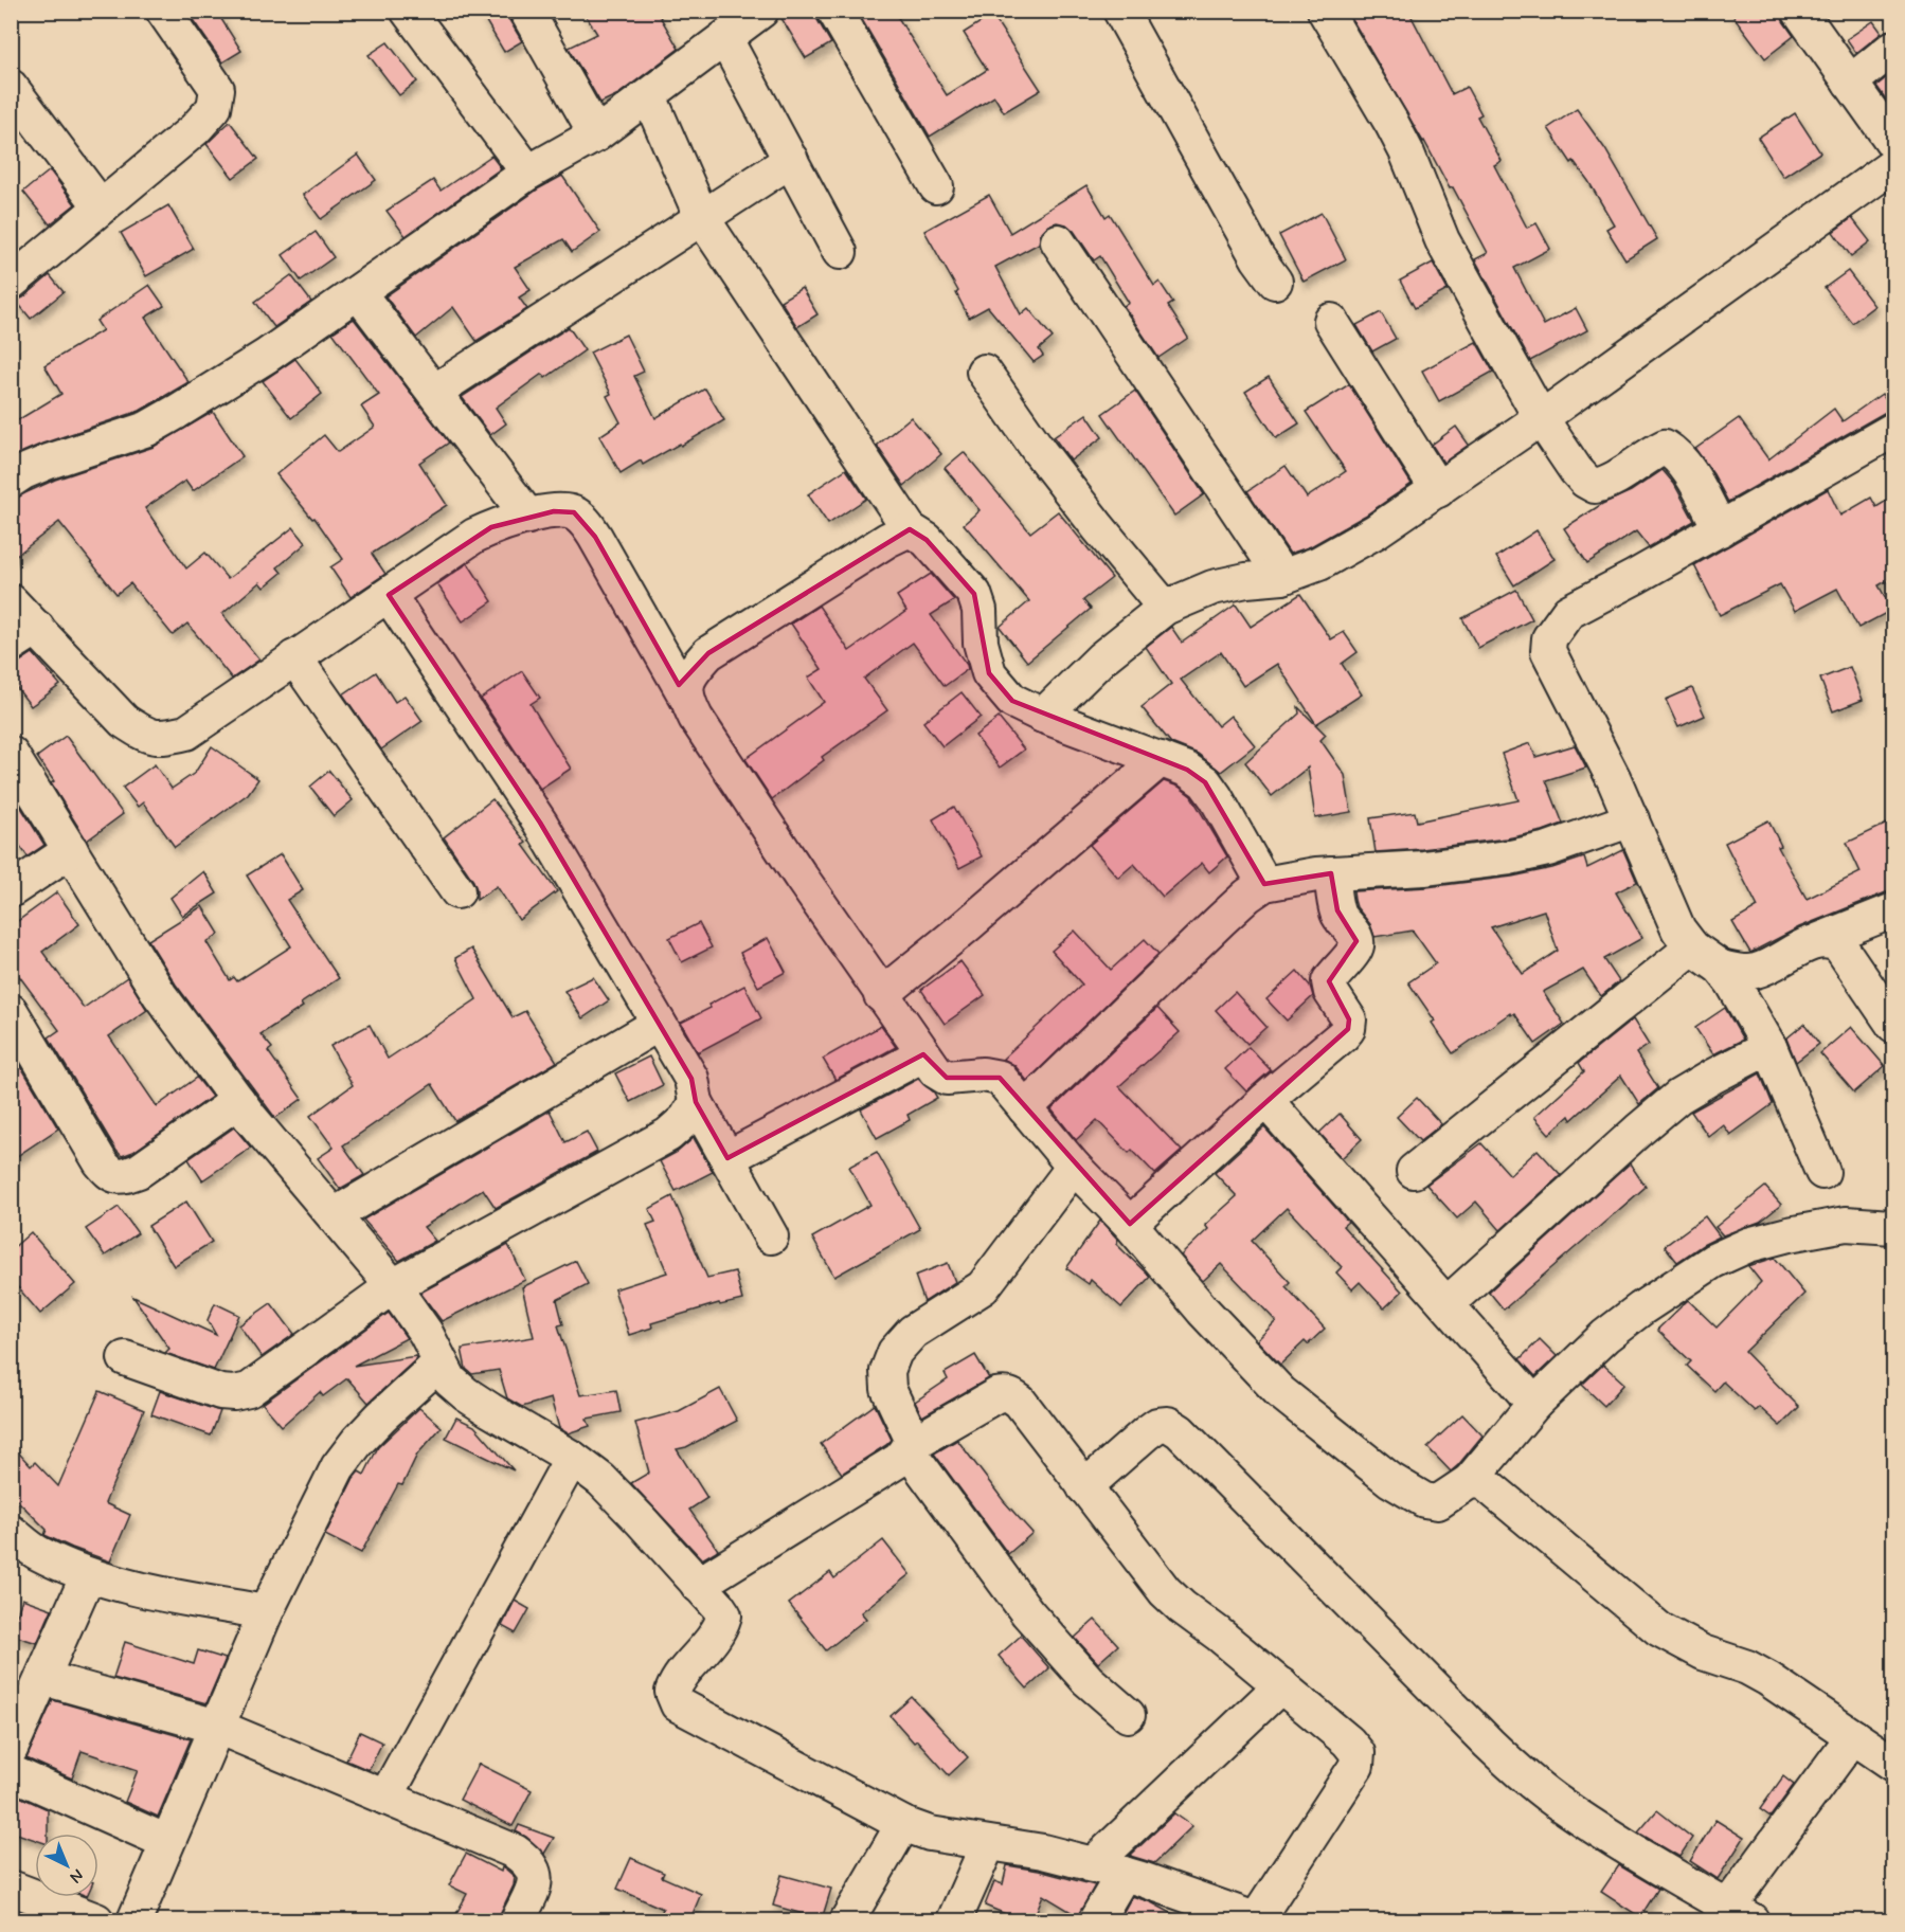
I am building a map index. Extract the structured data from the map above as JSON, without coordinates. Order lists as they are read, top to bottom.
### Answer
{
  "north": "bottom right"
}
